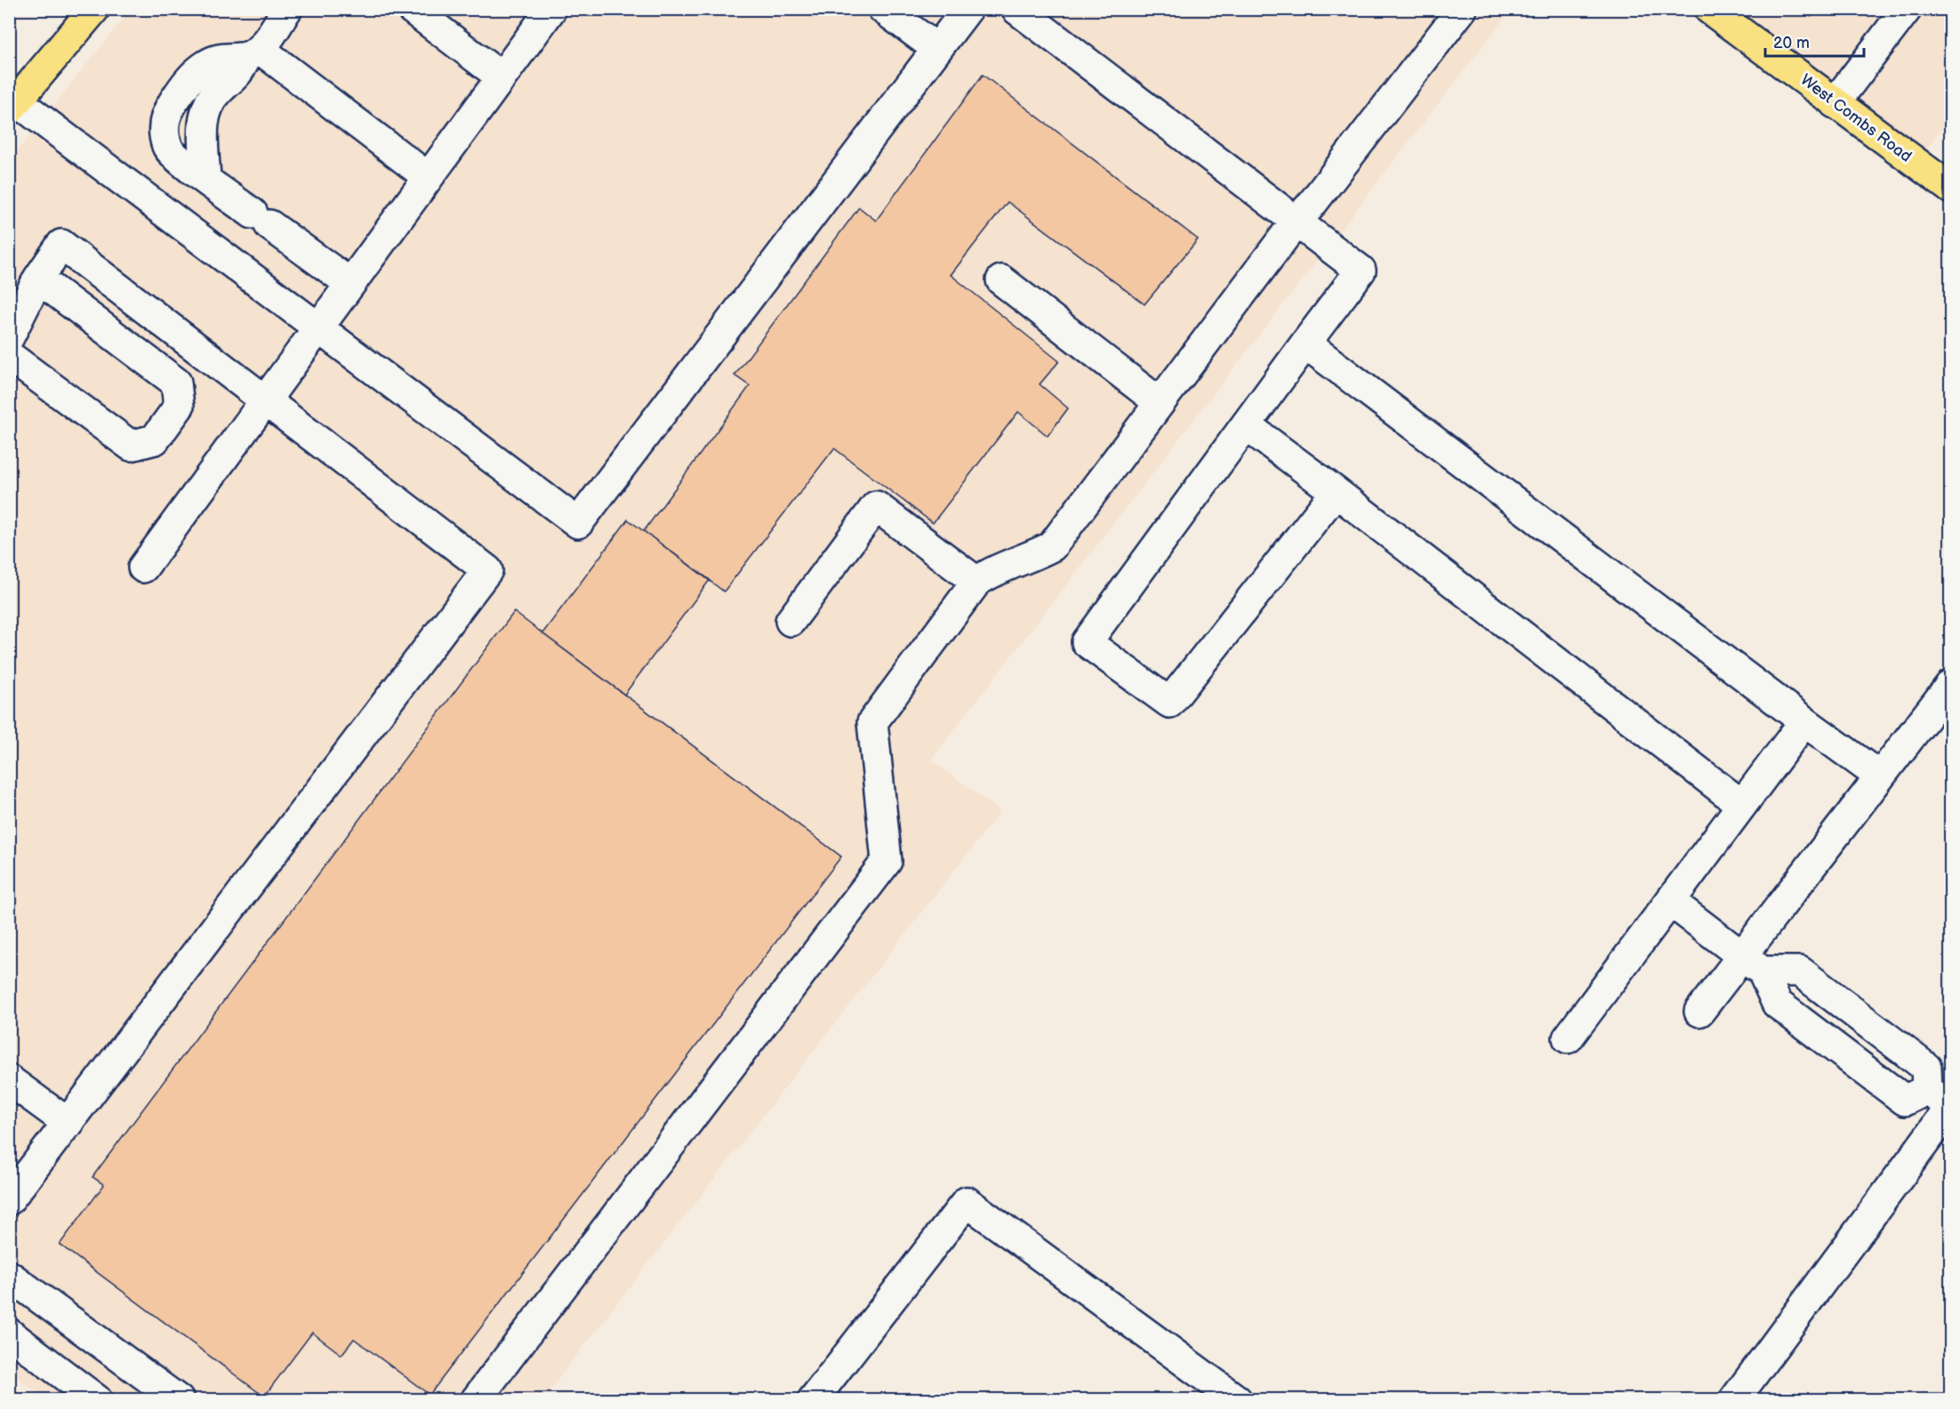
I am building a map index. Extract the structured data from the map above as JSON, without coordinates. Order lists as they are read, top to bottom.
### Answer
{
  "streets": {
    "main road": ["West Combs Road"]
  },
  "scale_bar": "20 m"
}
